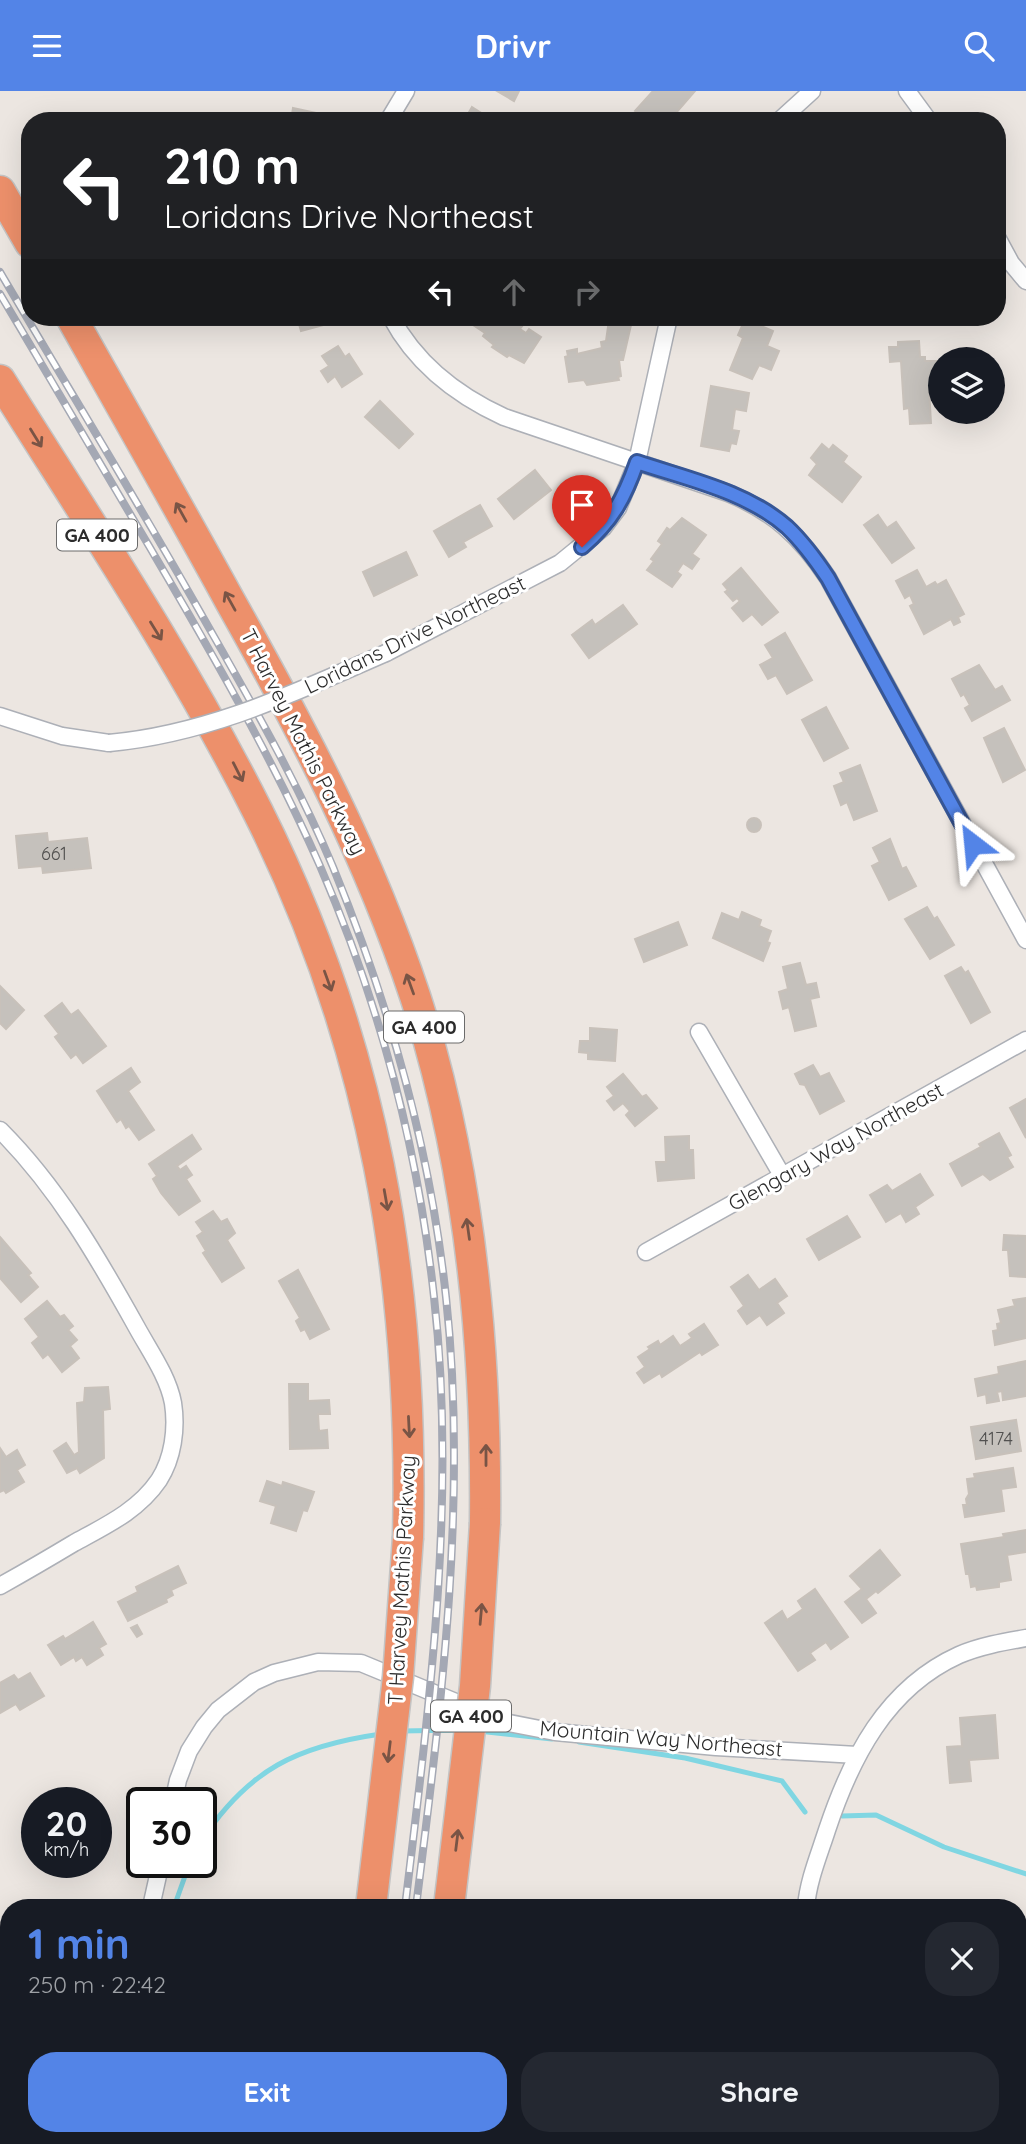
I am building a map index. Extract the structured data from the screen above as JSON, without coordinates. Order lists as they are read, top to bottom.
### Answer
{
  "streets": {
    "highway": ["GA 400", "T Harvey Mathis Parkway"],
    "street": ["Loridans Drive Northeast", "Glengary Way Northeast", "Mountain Way Northeast"]
  },
  "house_numbers": ["661", "4174"],
  "page": {
    "header": "Drivr",
    "turn": ["210 m", "Loridans Drive Northeast"],
    "speed": "20 km/h",
    "limit": "30",
    "heading": ["1 min", "250 m · 22:42"],
    "buttons": ["Exit", "Share"]
  }
}
